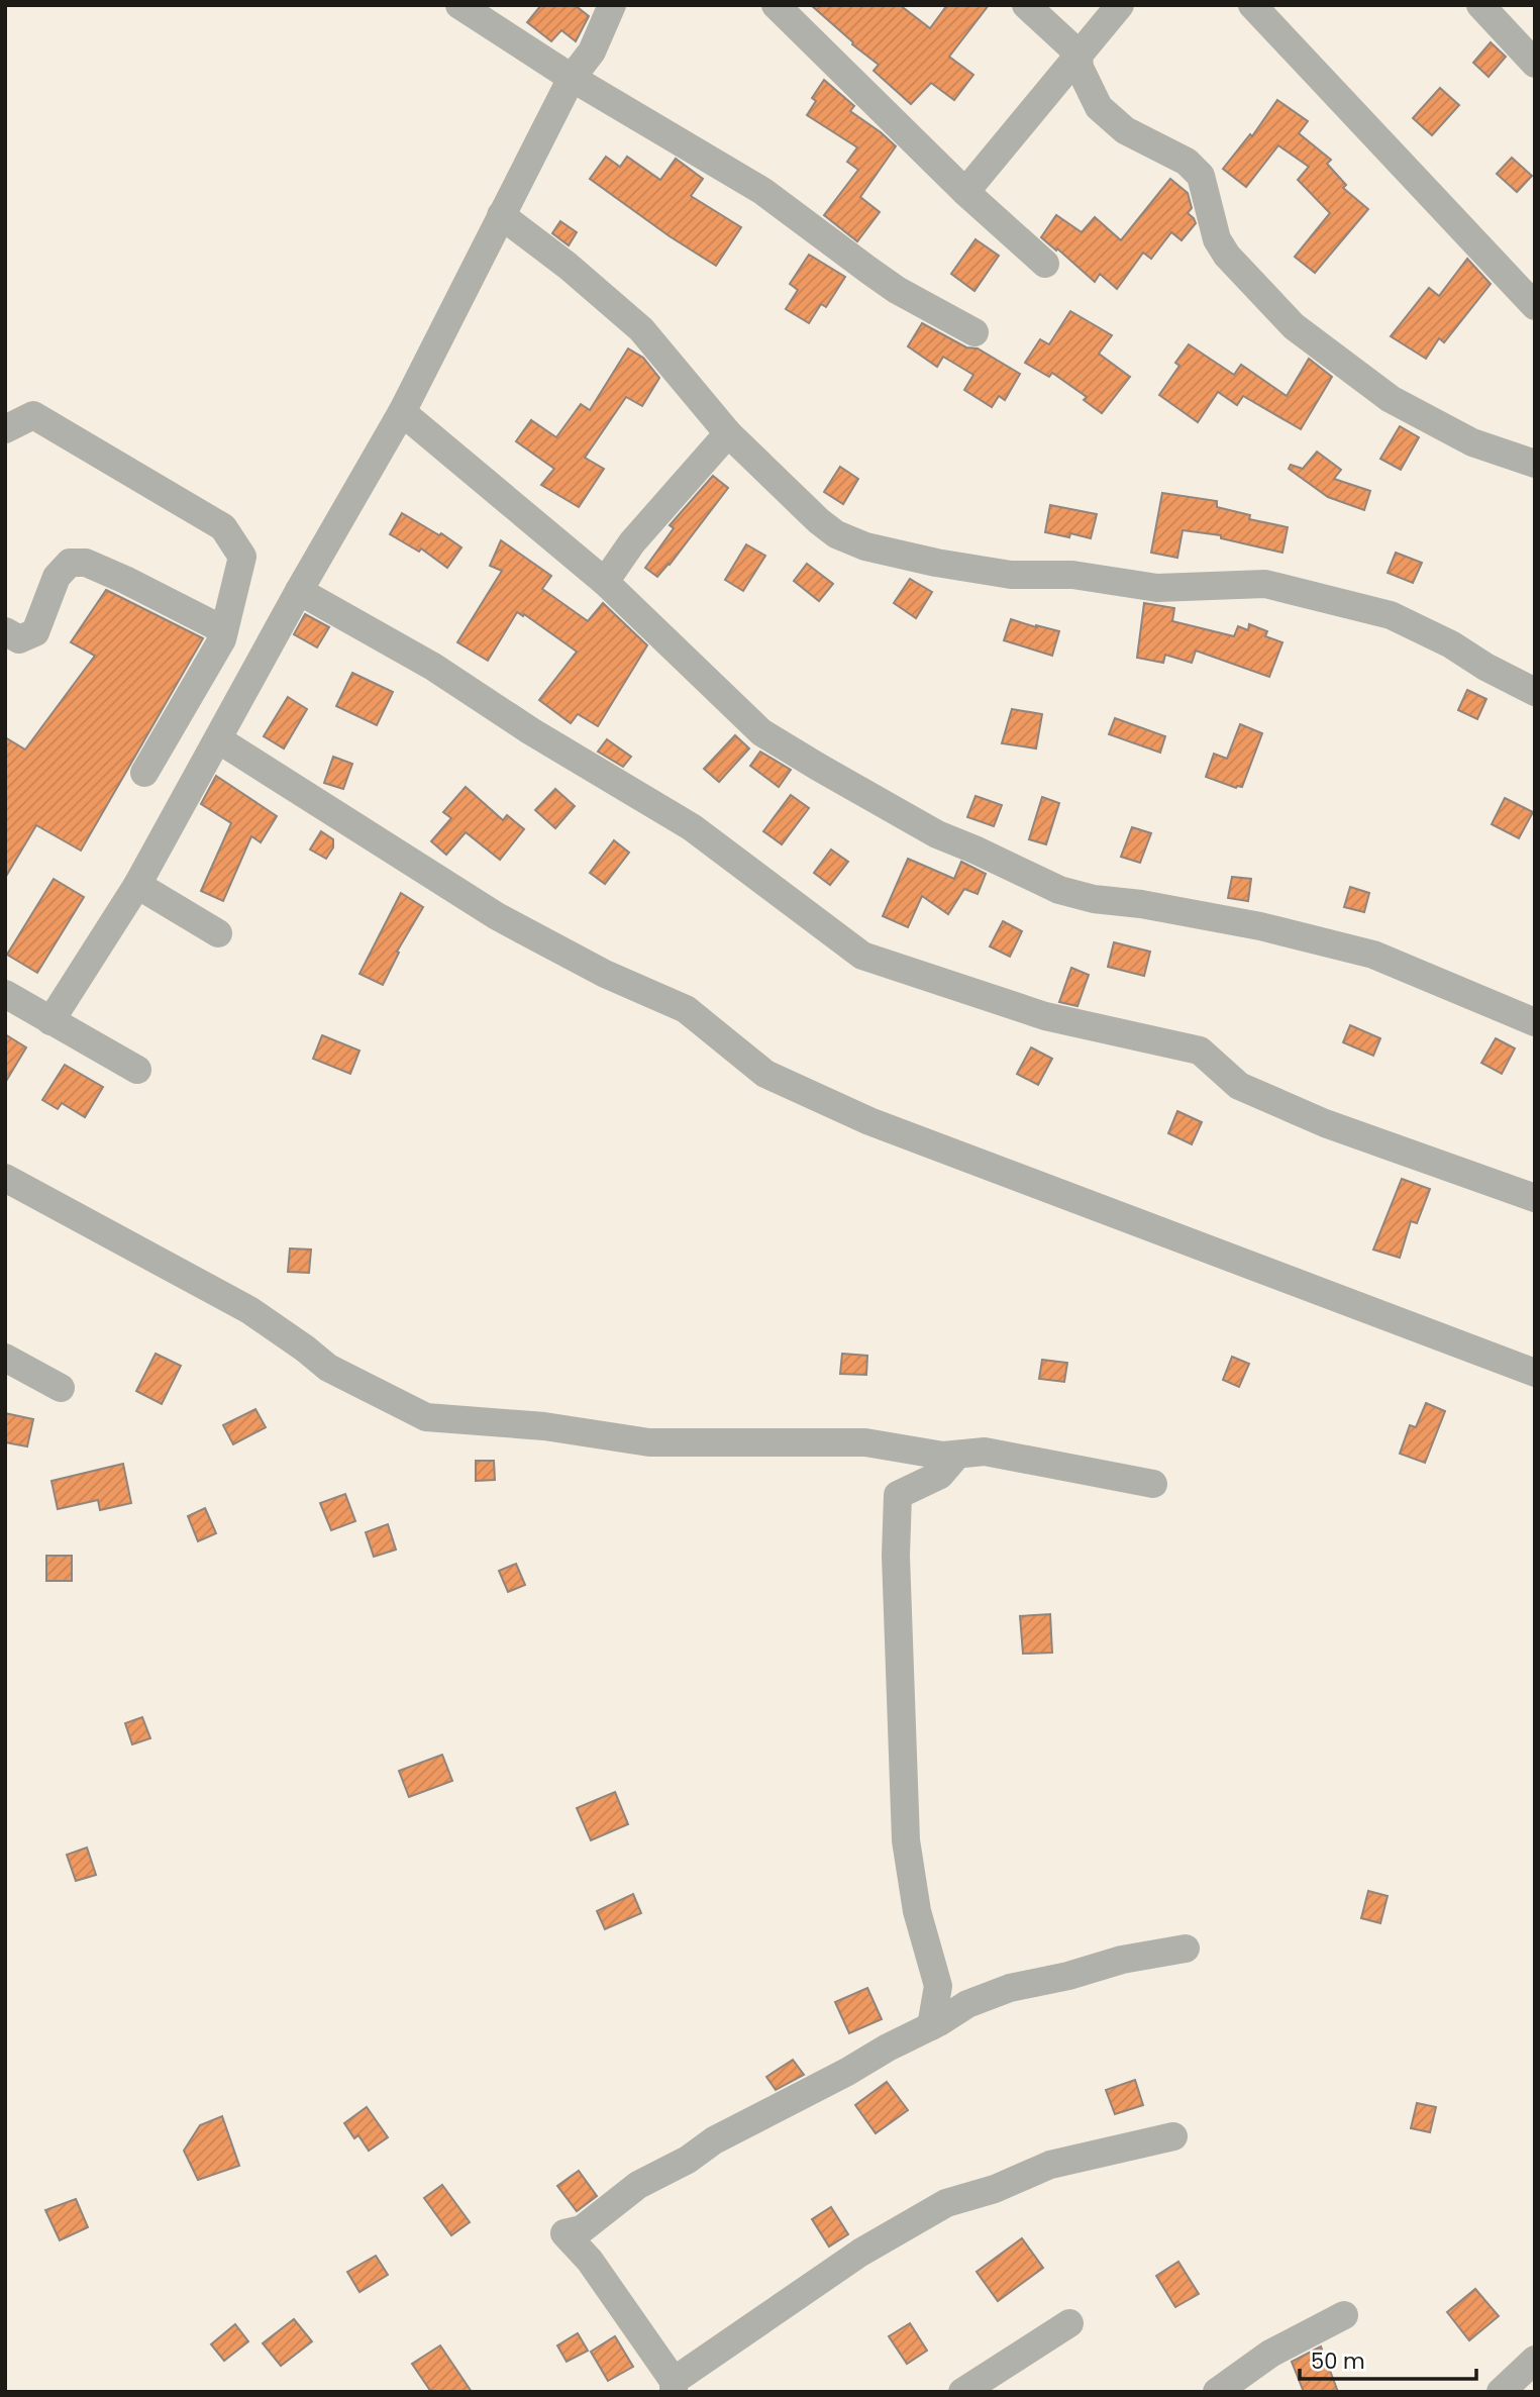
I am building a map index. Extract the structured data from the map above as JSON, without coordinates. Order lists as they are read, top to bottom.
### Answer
{
  "scale_bar": "50 m"
}
